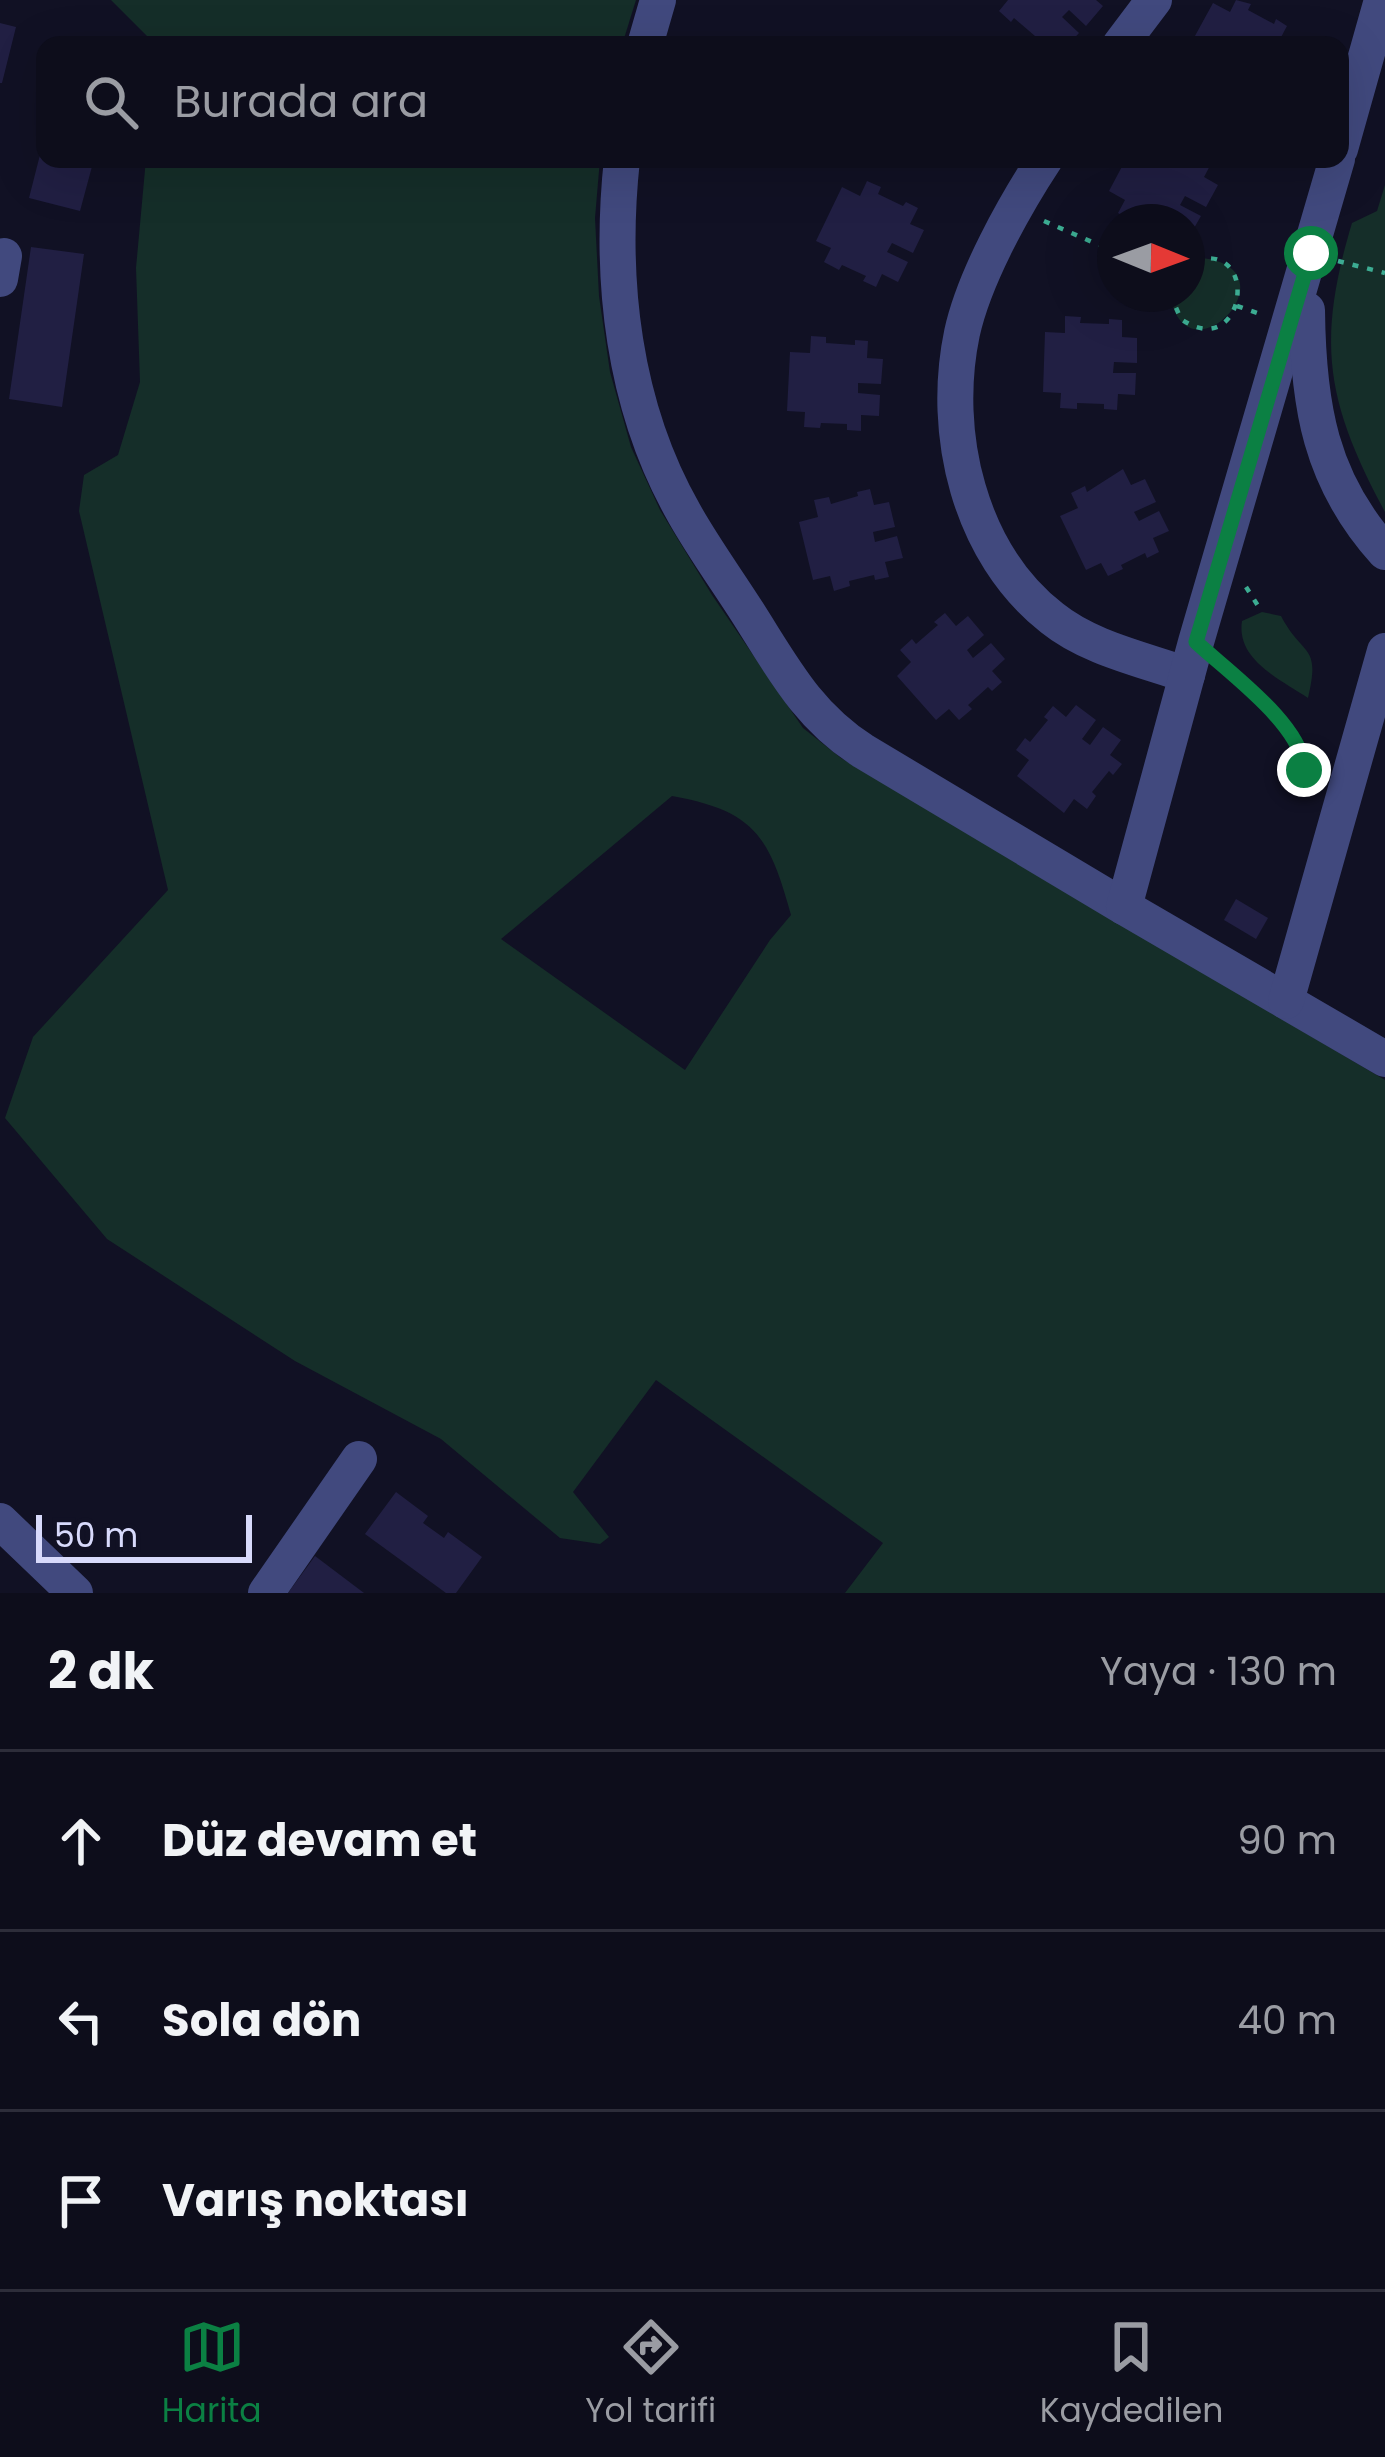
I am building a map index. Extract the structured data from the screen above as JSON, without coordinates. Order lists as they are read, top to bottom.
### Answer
{
  "scale_bar": "50 m",
  "north": "right",
  "page": {
    "search": "Burada ara",
    "scale": "50 m",
    "heading": ["2 dk", "Yaya · 130 m"],
    "list": [
      ["Düz devam et", "90 m"],
      ["Sola dön", "40 m"],
      "Varış noktası"
    ],
    "nav": ["Harita", "Yol tarifi", "Kaydedilen"]
  }
}
